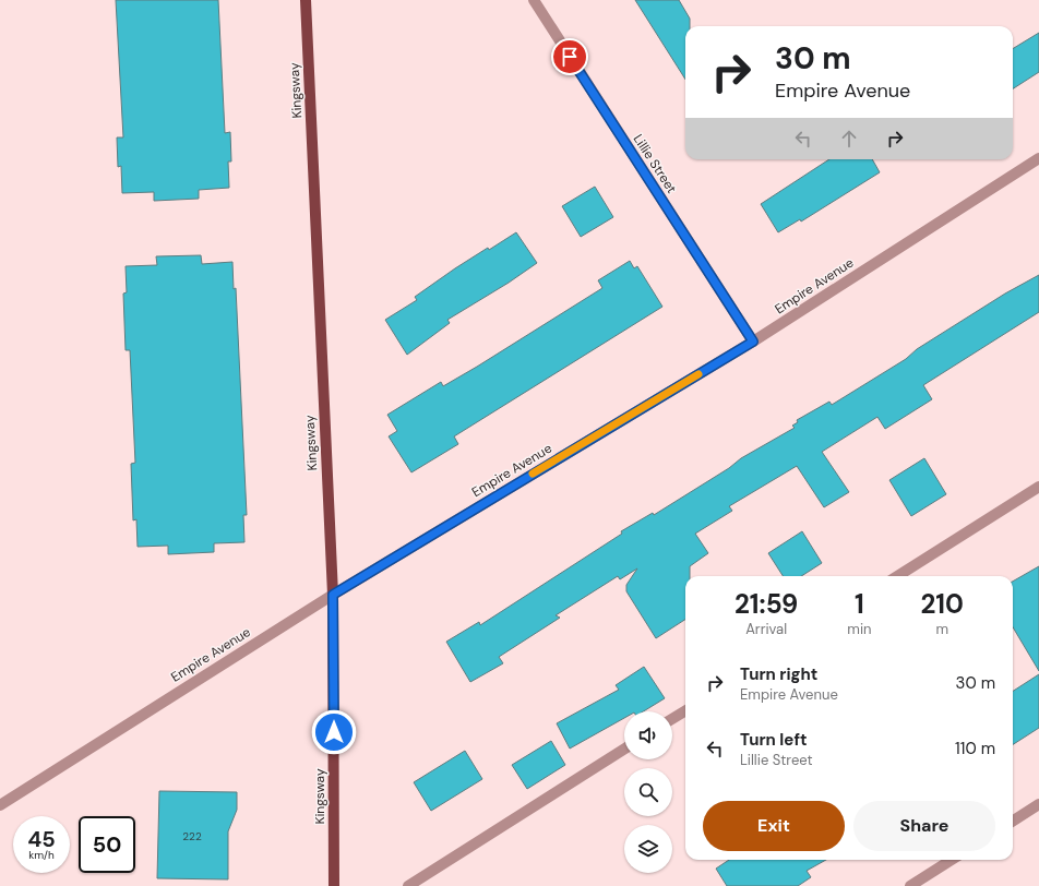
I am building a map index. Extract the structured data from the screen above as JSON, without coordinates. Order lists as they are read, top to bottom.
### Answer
{
  "streets": {
    "main road": ["Kingsway"],
    "street": ["Lillie Street", "Empire Avenue"]
  },
  "crossings": [
    ["Kingsway", "Empire Avenue"],
    ["Lillie Street", "Empire Avenue"]
  ],
  "house_numbers": ["222"],
  "page": {
    "turn": ["30 m", "Empire Avenue"],
    "eta": [
      "21:59",
      "Arrival",
      "1",
      "min",
      "210",
      "m"
    ],
    "list": [
      {
        "name": "Turn right",
        "note": "Empire Avenue",
        "value": "30 m"
      },
      {
        "name": "Turn left",
        "note": "Lillie Street",
        "value": "110 m"
      }
    ],
    "buttons": ["Exit", "Share"],
    "speed": "45 km/h",
    "limit": "50"
  }
}
